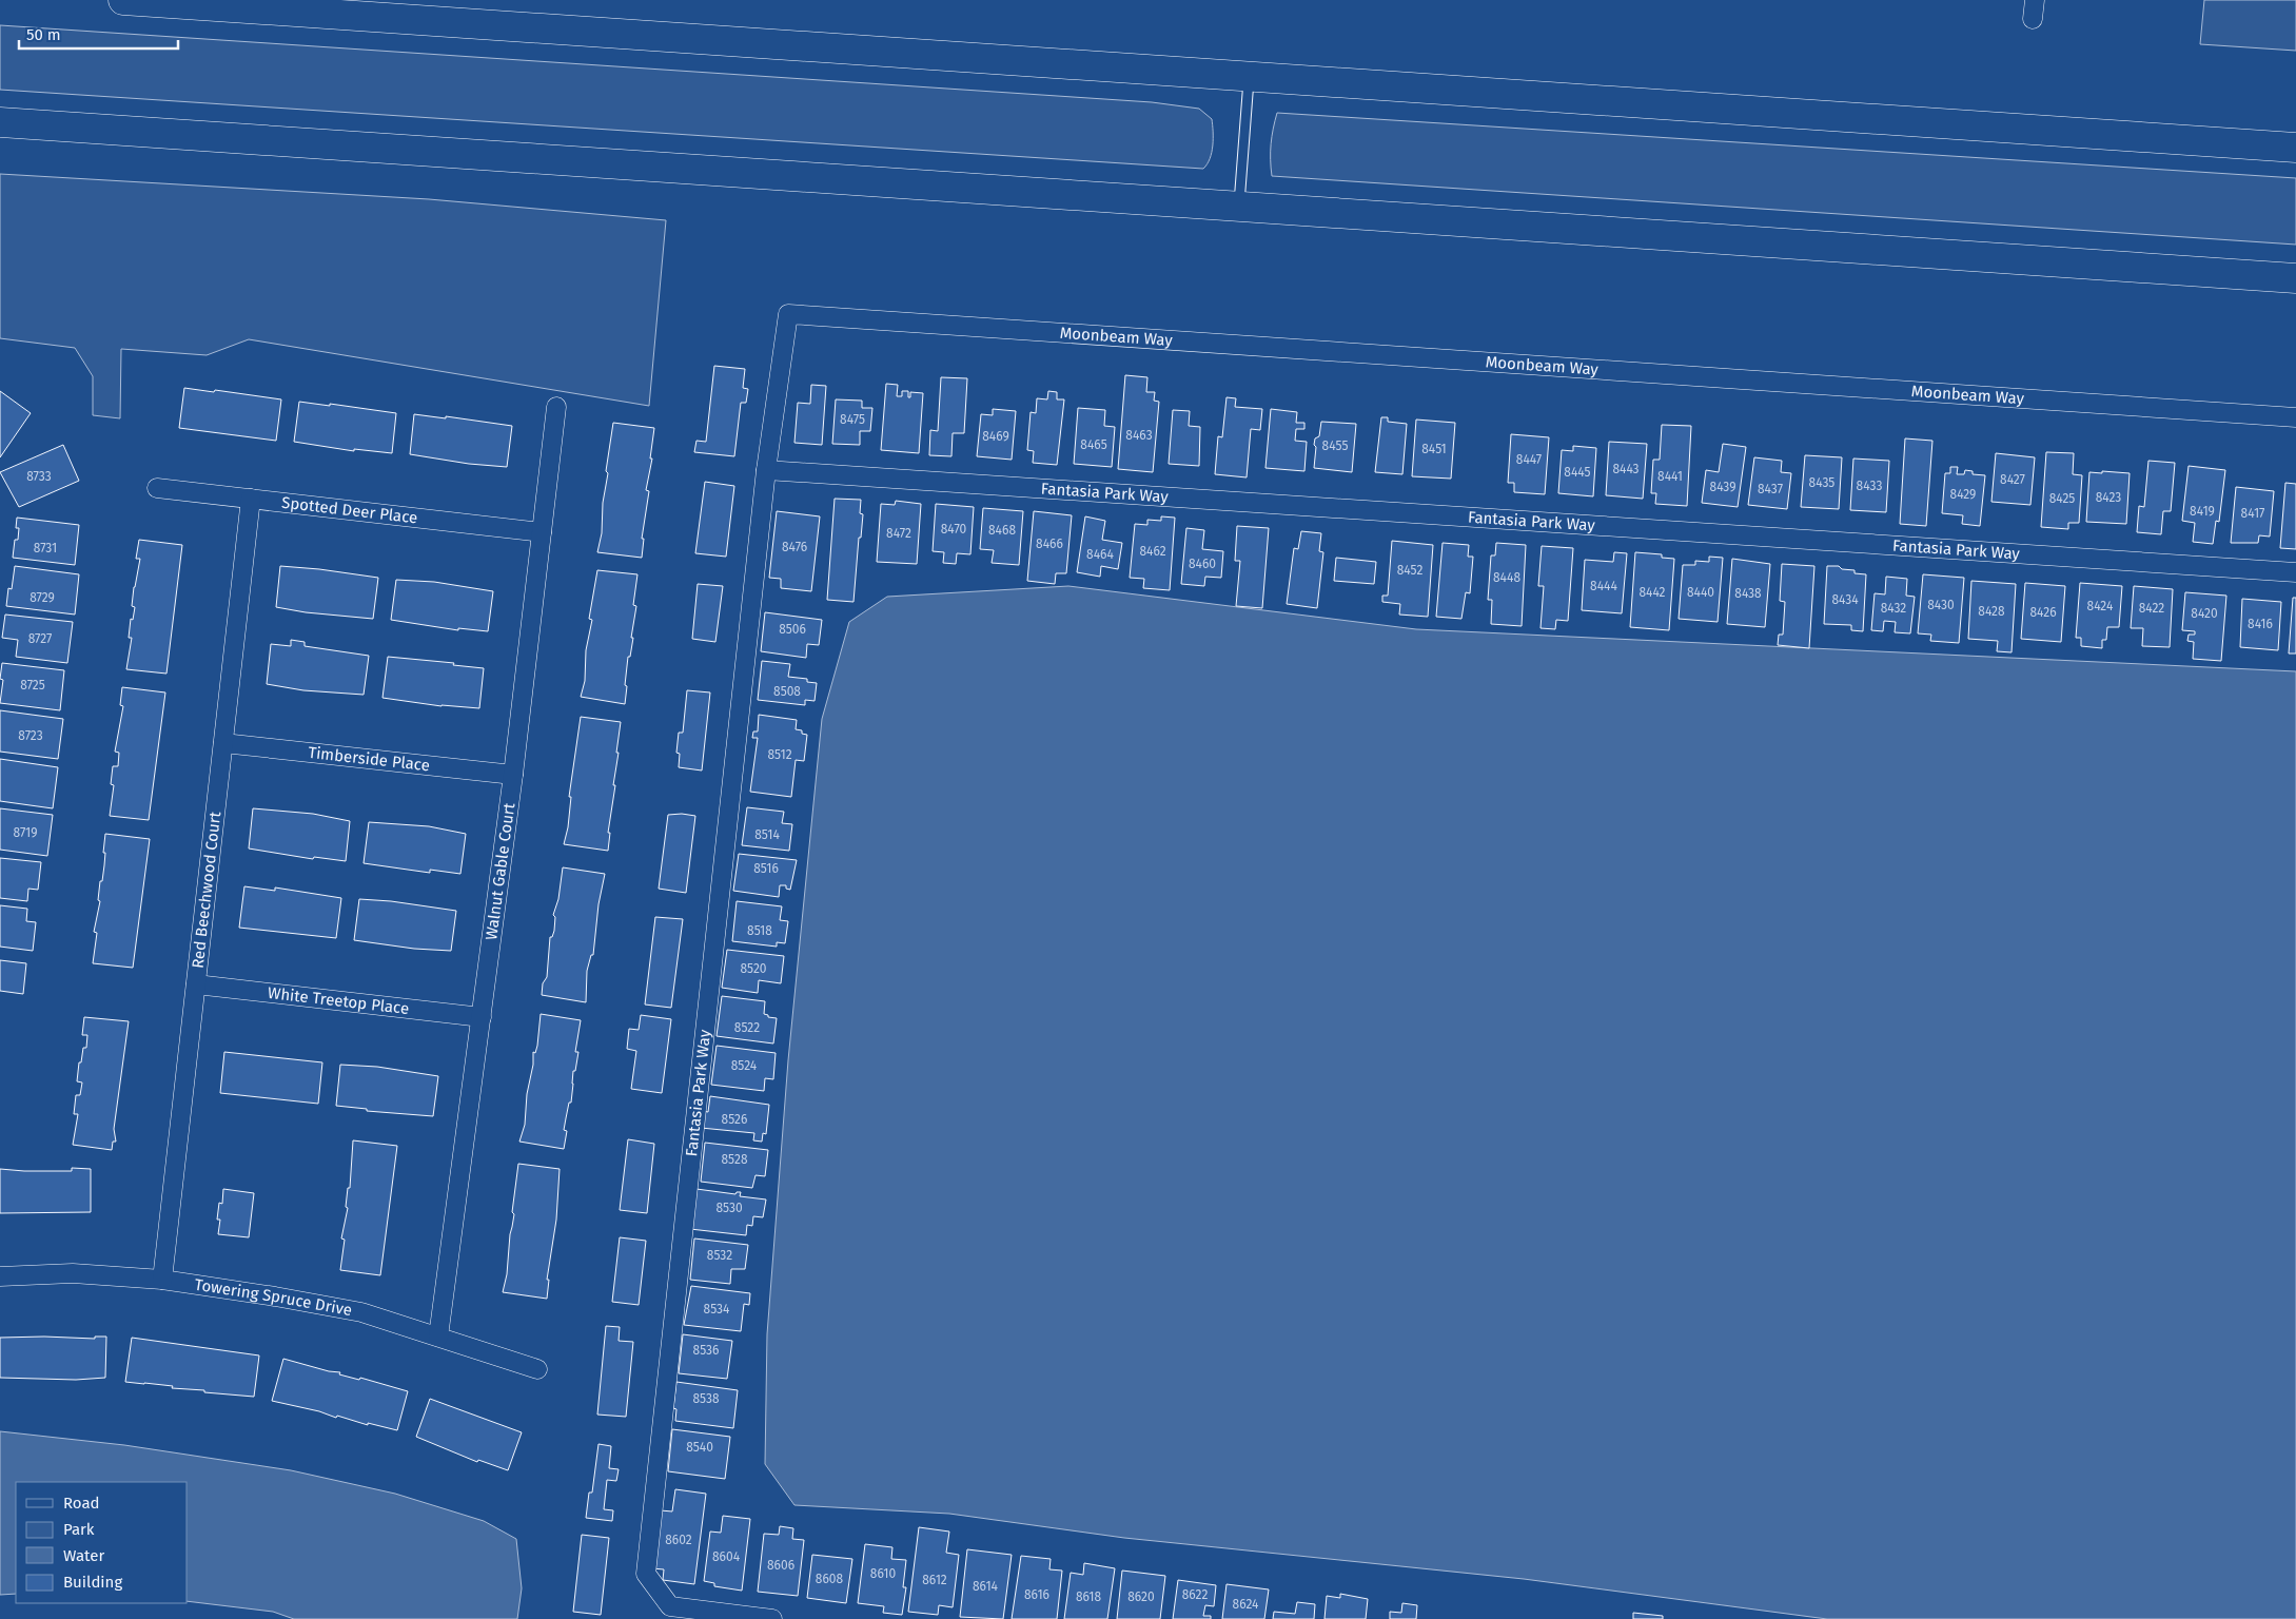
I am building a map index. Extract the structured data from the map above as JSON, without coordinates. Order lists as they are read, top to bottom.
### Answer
{
  "streets": {
    "street": [
      "Moonbeam Way",
      "Fantasia Park Way",
      "Spotted Deer Place",
      "Timberside Place",
      "Walnut Gable Court",
      "Red Beechwood Court",
      "White Treetop Place",
      "Towering Spruce Drive"
    ]
  },
  "crossings": [
    ["Moonbeam Way", "Fantasia Park Way"],
    ["Spotted Deer Place", "Walnut Gable Court"],
    ["Spotted Deer Place", "Red Beechwood Court"],
    ["Timberside Place", "Walnut Gable Court"],
    ["Timberside Place", "Red Beechwood Court"],
    ["Walnut Gable Court", "White Treetop Place"],
    ["Walnut Gable Court", "Towering Spruce Drive"],
    ["Red Beechwood Court", "White Treetop Place"],
    ["Red Beechwood Court", "Towering Spruce Drive"]
  ],
  "house_numbers": [
    "8475",
    "8463",
    "8469",
    "8465",
    "8455",
    "8451",
    "8447",
    "8443",
    "8445",
    "8733",
    "8441",
    "8427",
    "8435",
    "8433",
    "8439",
    "8437",
    "8429",
    "8423",
    "8425",
    "8419",
    "8417",
    "8470",
    "8468",
    "8472",
    "8466",
    "8476",
    "8731",
    "8462",
    "8464",
    "8460",
    "8452",
    "8448",
    "8444",
    "8442",
    "8440",
    "8438",
    "8729",
    "8434",
    "8430",
    "8424",
    "8432",
    "8422",
    "8428",
    "8426",
    "8420",
    "8416",
    "8506",
    "8727",
    "8725",
    "8508",
    "8723",
    "8512",
    "8719",
    "8514",
    "8516",
    "8518",
    "8520",
    "8522",
    "8524",
    "8526",
    "8528",
    "8530",
    "8532",
    "8534",
    "8536",
    "8538",
    "8540",
    "8602",
    "8604",
    "8606",
    "8610",
    "8608",
    "8612",
    "8614",
    "8616",
    "8622",
    "8618",
    "8620",
    "8624"
  ],
  "legend": [
    "Road",
    "Park",
    "Water",
    "Building"
  ],
  "scale_bar": "50 m"
}
